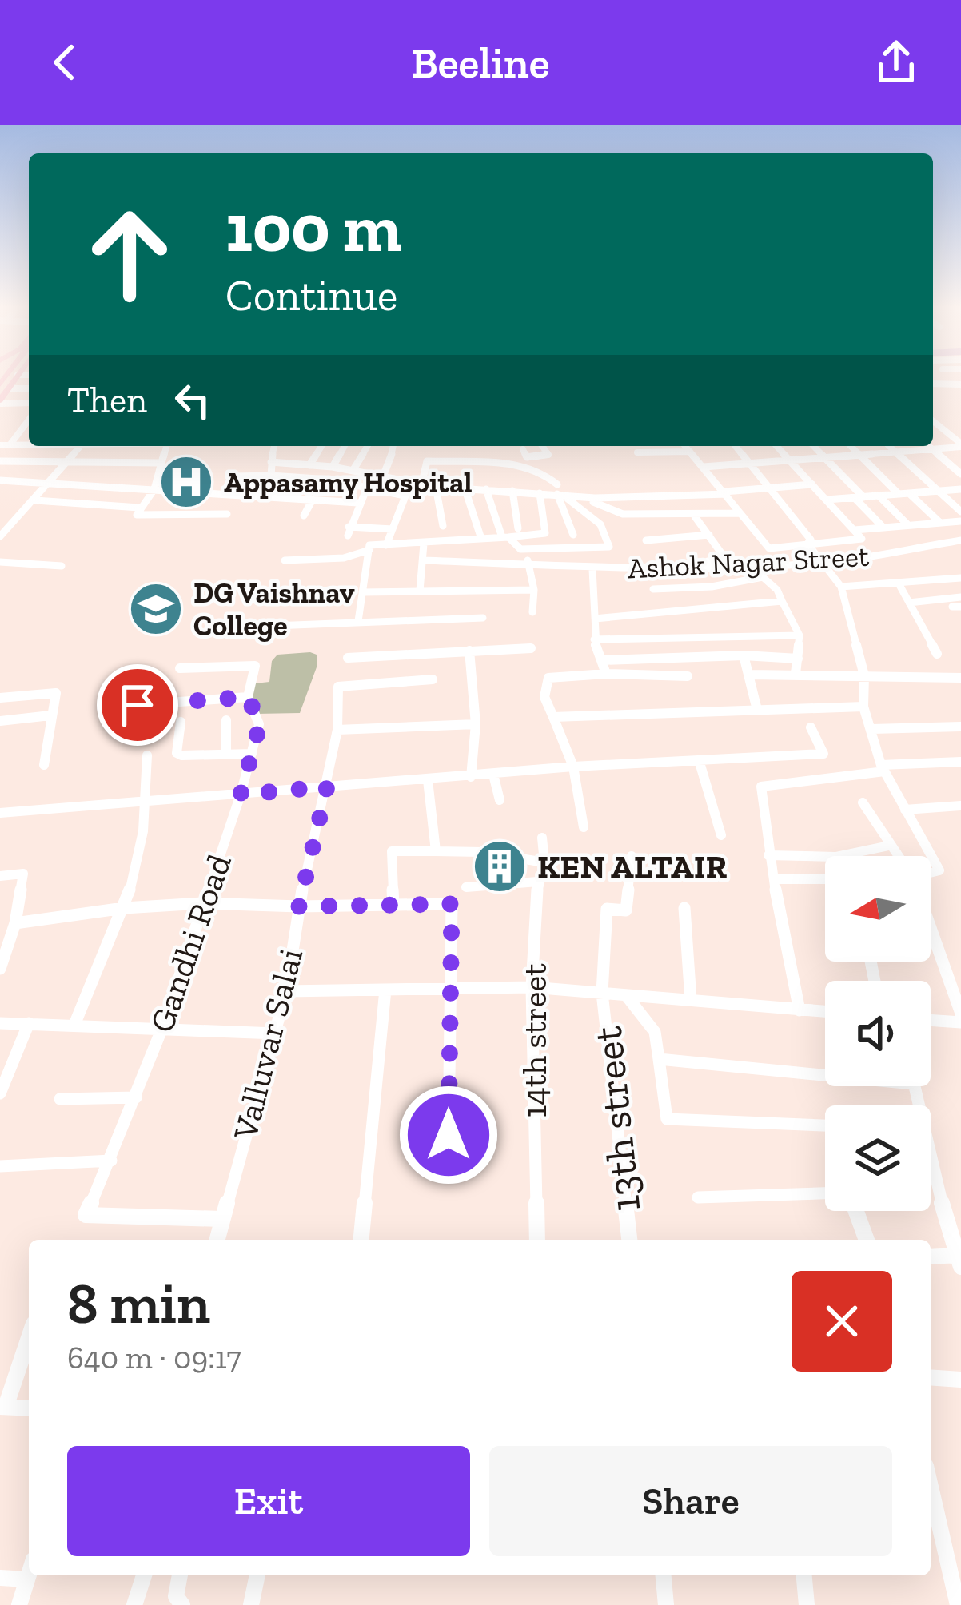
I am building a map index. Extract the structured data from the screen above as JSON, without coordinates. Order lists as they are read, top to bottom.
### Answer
{
  "streets": {
    "street": [
      "Ashok Nagar Street",
      "Gandhi Road",
      "14th street",
      "Valluvar Salai",
      "13th street"
    ]
  },
  "crossings": [
    ["Gandhi Road", "Valluvar Salai"]
  ],
  "places": {
    "hospital": ["Appasamy Hospital"],
    "school or university": ["DG Vaishnav College"],
    "building": ["KEN ALTAIR"]
  },
  "north": "left",
  "page": {
    "header": "Beeline",
    "turn": ["100 m", "Continue"],
    "then": "Then",
    "heading": ["8 min", "640 m · 09:17"],
    "buttons": ["Exit", "Share"]
  }
}
